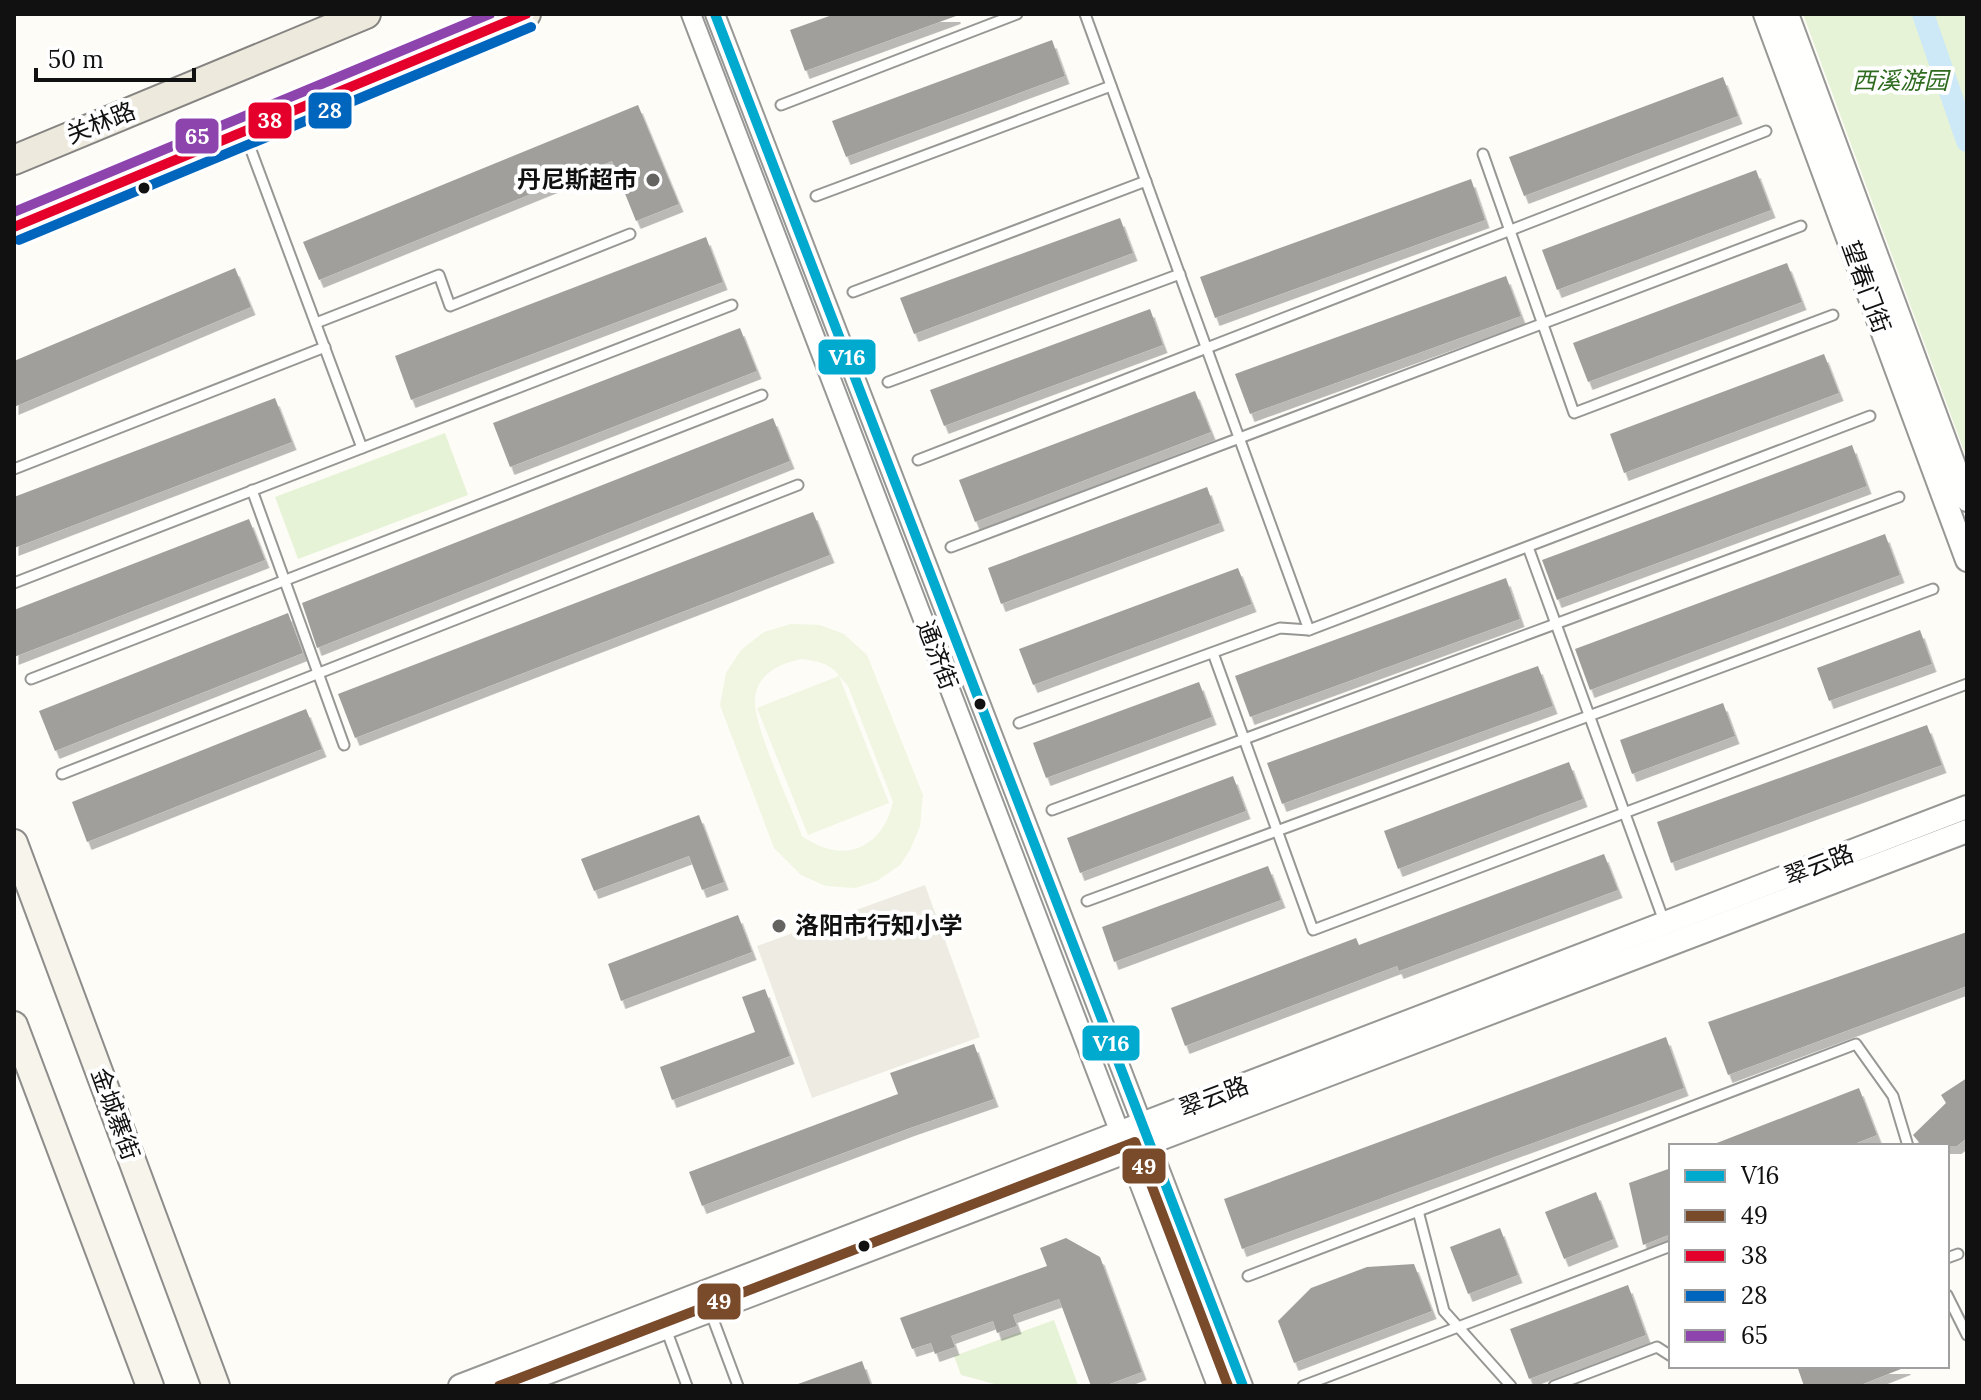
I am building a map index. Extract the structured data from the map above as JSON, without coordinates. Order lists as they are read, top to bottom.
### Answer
{
  "streets": {
    "main road": ["关林路", "金城寨街"],
    "street": ["望春门街", "通济街", "翠云路"]
  },
  "crossings": [
    ["通济街", "翠云路"]
  ],
  "parks": ["西溪游园"],
  "places": ["丹尼斯超市", "洛阳市行知小学"],
  "lines": [
    "transit line V16",
    "transit line 38",
    "transit line 65",
    "transit line 28",
    "transit line 49"
  ],
  "legend": [
    "V16",
    "49",
    "38",
    "28",
    "65"
  ],
  "scale_bar": "50 m"
}
